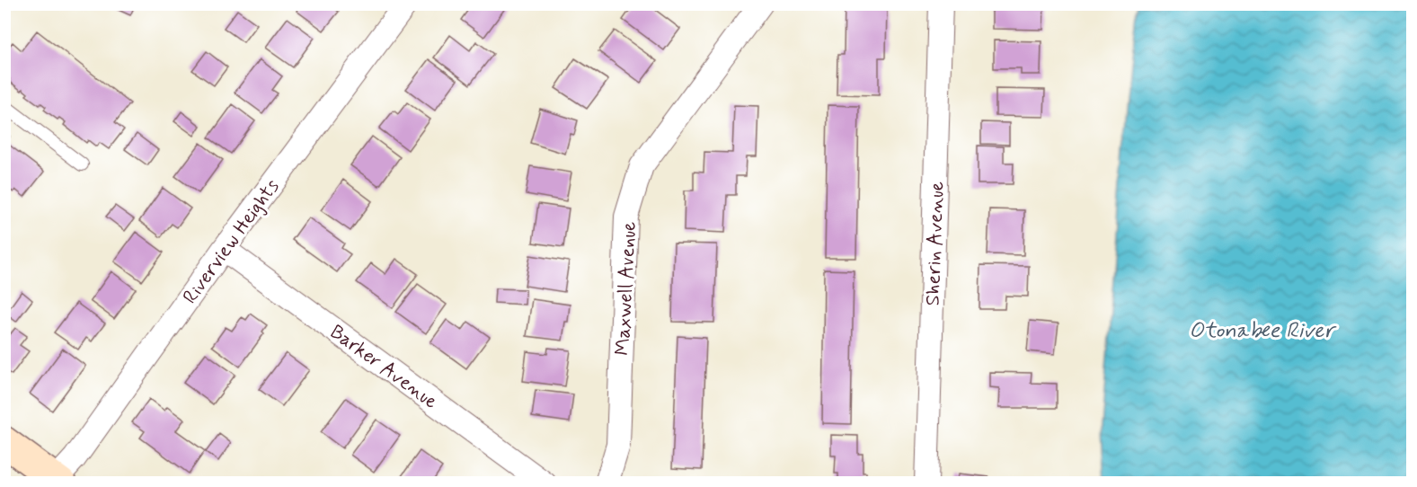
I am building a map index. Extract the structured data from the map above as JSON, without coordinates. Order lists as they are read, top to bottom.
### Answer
{
  "streets": {
    "street": [
      "Riverview Heights",
      "Sherin Avenue",
      "Maxwell Avenue",
      "Barker Avenue"
    ]
  },
  "crossings": [
    ["Riverview Heights", "Barker Avenue"]
  ],
  "water": ["Otonabee River"]
}
